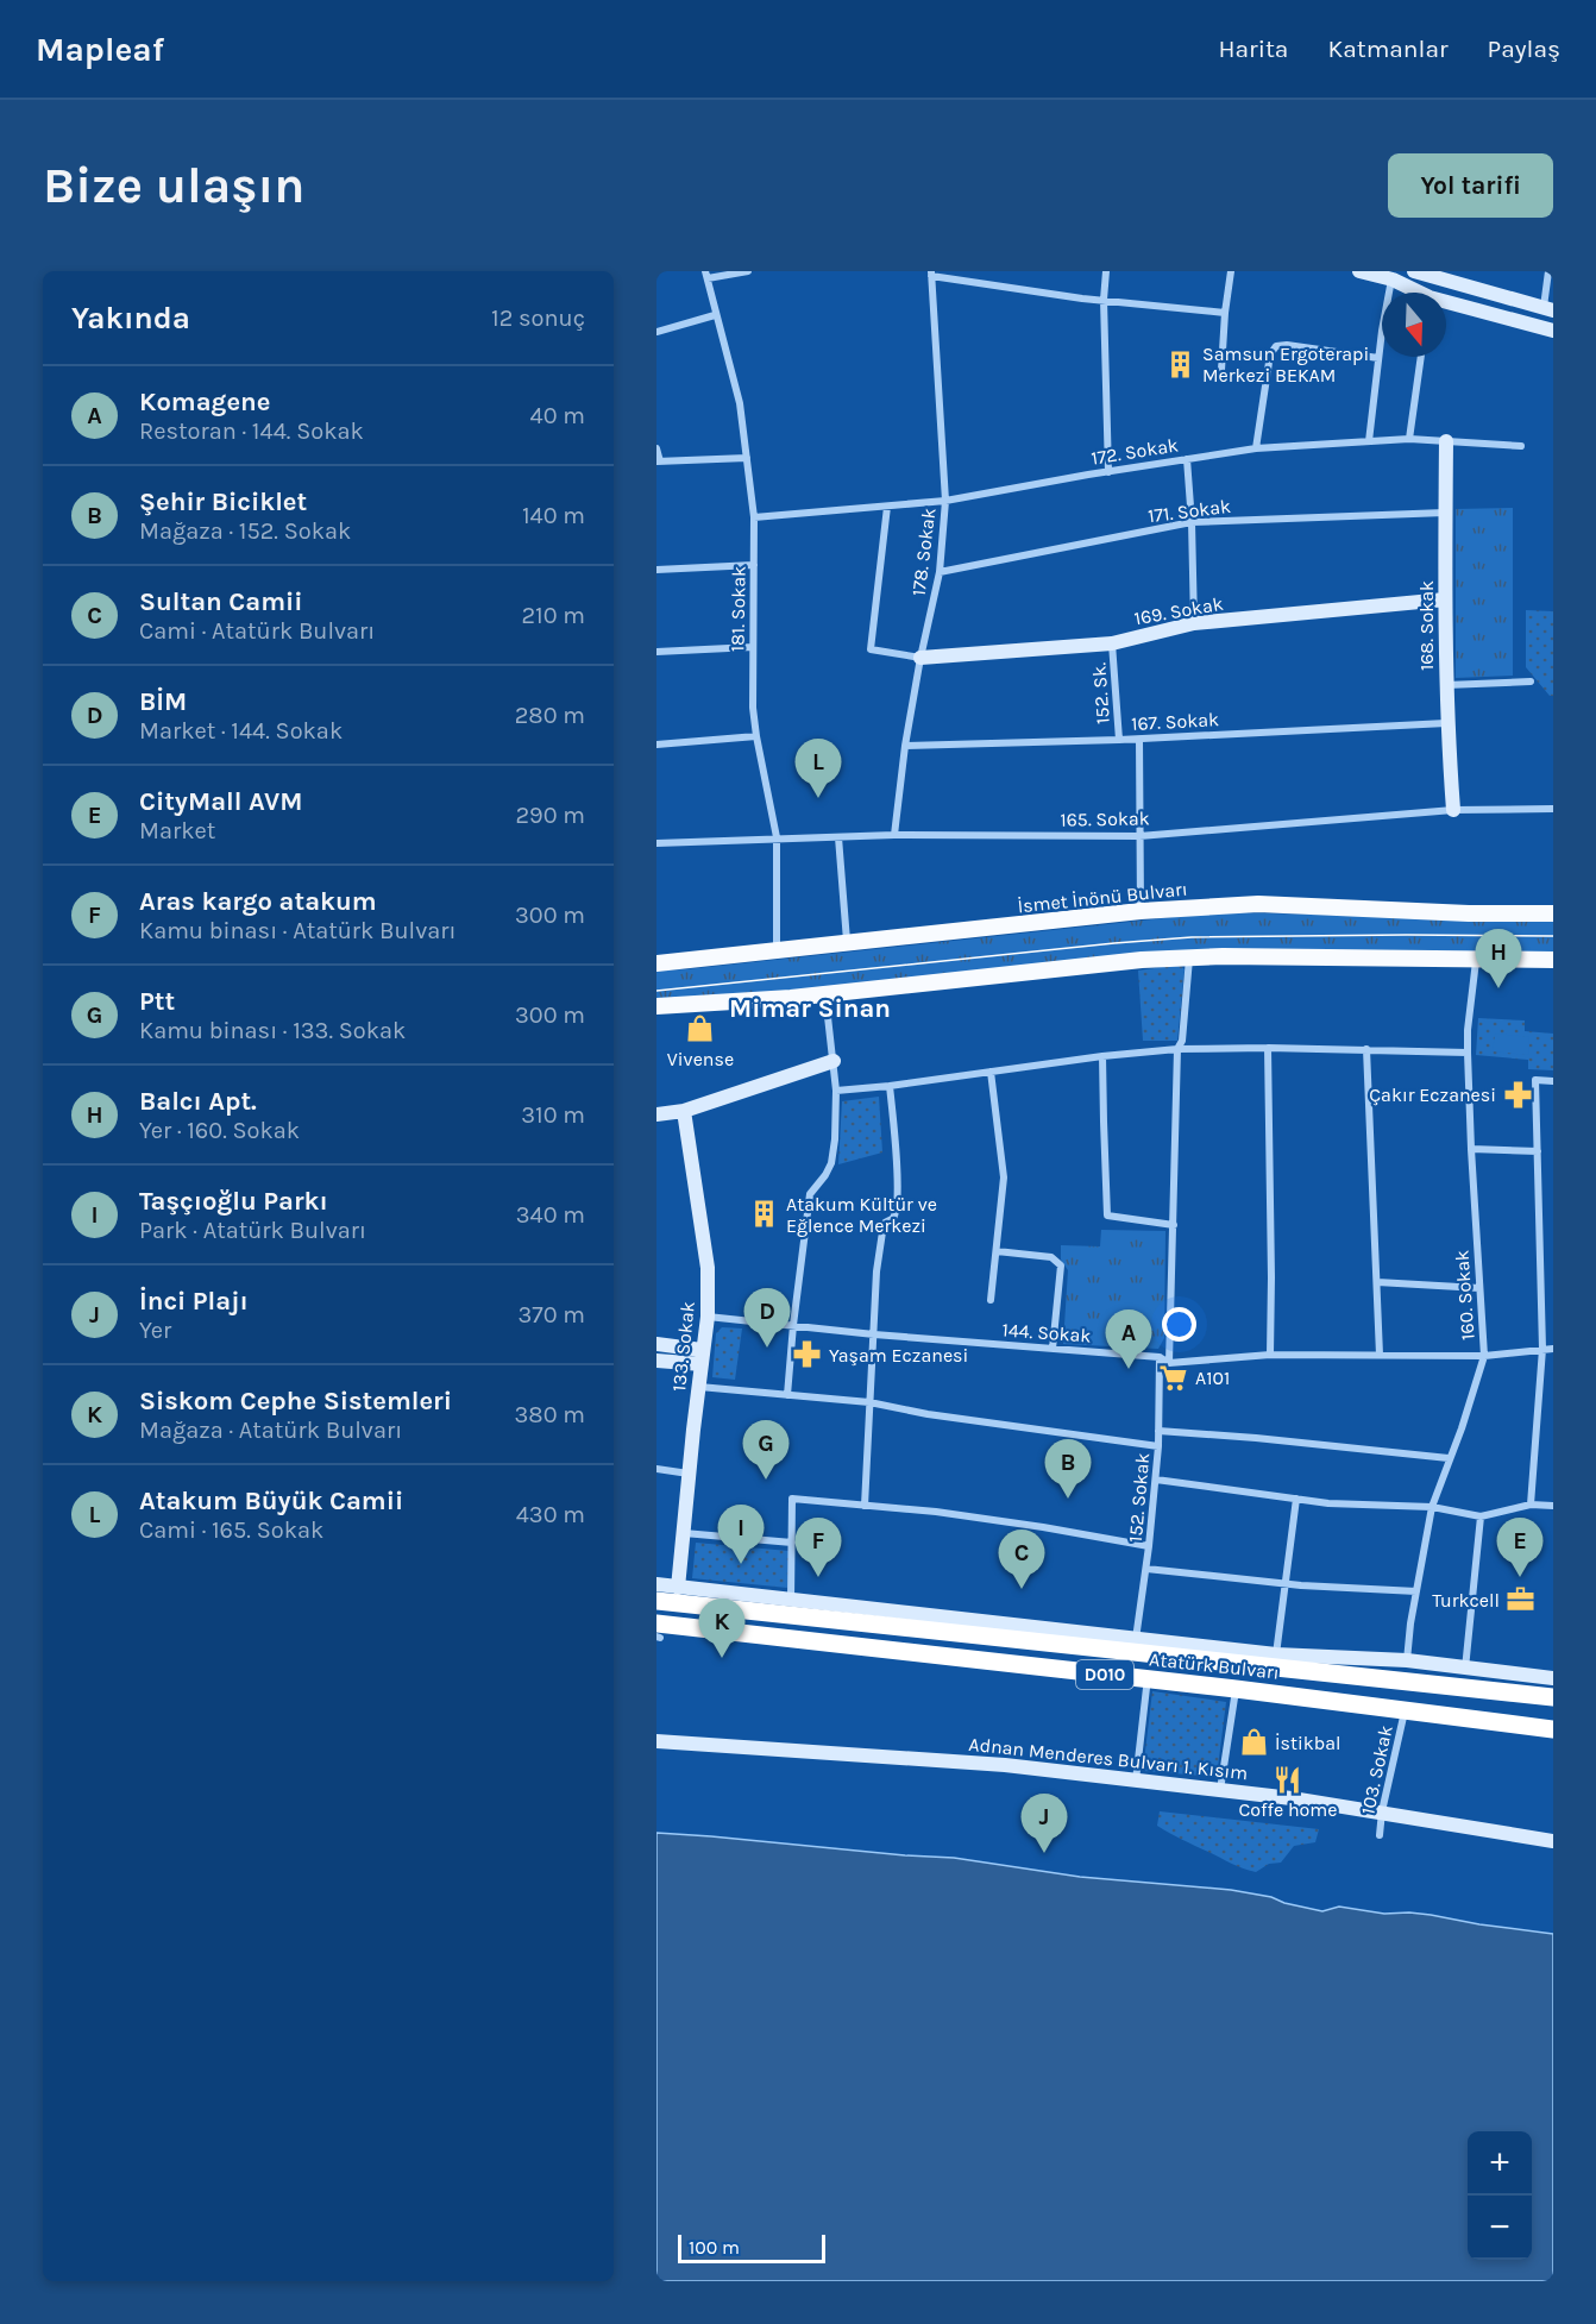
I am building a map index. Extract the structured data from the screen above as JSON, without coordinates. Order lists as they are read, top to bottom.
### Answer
{
  "streets": {
    "highway": ["Atatürk Bulvarı", "D010"],
    "main road": [
      "169. Sokak",
      "168. Sokak",
      "İsmet İnönü Bulvarı",
      "133. Sokak",
      "Adnan Menderes Bulvarı 1. Kısım"
    ],
    "street": [
      "172. Sokak",
      "171. Sokak",
      "178. Sokak",
      "181. Sokak",
      "152. Sk.",
      "167. Sokak",
      "165. Sokak",
      "160. Sokak",
      "144. Sokak",
      "152. Sokak",
      "103. Sokak"
    ]
  },
  "crossings": [
    ["172. Sokak", "178. Sokak"],
    ["172. Sokak", "181. Sokak"],
    ["172. Sokak", "168. Sokak"],
    ["171. Sokak", "178. Sokak"],
    ["171. Sokak", "168. Sokak"],
    ["178. Sokak", "169. Sokak"],
    ["178. Sokak", "167. Sokak"],
    ["178. Sokak", "165. Sokak"],
    ["181. Sokak", "165. Sokak"],
    ["181. Sokak", "İsmet İnönü Bulvarı"],
    ["169. Sokak", "168. Sokak"],
    ["169. Sokak", "152. Sk."],
    ["168. Sokak", "167. Sokak"],
    ["168. Sokak", "165. Sokak"],
    ["152. Sk.", "167. Sokak"],
    ["160. Sokak", "Atatürk Bulvarı"],
    ["144. Sokak", "133. Sokak"],
    ["144. Sokak", "152. Sokak"],
    ["133. Sokak", "Atatürk Bulvarı"],
    ["152. Sokak", "Atatürk Bulvarı"],
    ["Atatürk Bulvarı", "103. Sokak"],
    ["Adnan Menderes Bulvarı 1. Kısım", "103. Sokak"]
  ],
  "districts": ["Mimar Sinan"],
  "places": {
    "building": ["Samsun Ergoterapi Merkezi BEKAM", "Atakum Kültür ve Eğlence Merkezi"],
    "shop": ["Vivense", "İstikbal"],
    "pharmacy": ["Çakır Eczanesi", "Yaşam Eczanesi"],
    "supermarket": ["A101"],
    "office": ["Turkcell"],
    "restaurant": ["Coffe home"]
  },
  "scale_bar": "100 m",
  "north": "bottom",
  "page": {
    "header": "Mapleaf",
    "nav": ["Harita", "Katmanlar", "Paylaş"],
    "buttons": "Yol tarifi",
    "title": "Bize ulaşın",
    "heading": ["Yakında", "12 sonuç"],
    "list": [
      {
        "mark": "A",
        "name": "Komagene",
        "note": "Restoran · 144. Sokak",
        "value": "40 m"
      },
      {
        "mark": "B",
        "name": "Şehir Biciklet",
        "note": "Mağaza · 152. Sokak",
        "value": "140 m"
      },
      {
        "mark": "C",
        "name": "Sultan Camii",
        "note": "Cami · Atatürk Bulvarı",
        "value": "210 m"
      },
      {
        "mark": "D",
        "name": "BİM",
        "note": "Market · 144. Sokak",
        "value": "280 m"
      },
      {
        "mark": "E",
        "name": "CityMall AVM",
        "note": "Market",
        "value": "290 m"
      },
      {
        "mark": "F",
        "name": "Aras kargo atakum",
        "note": "Kamu binası · Atatürk Bulvarı",
        "value": "300 m"
      },
      {
        "mark": "G",
        "name": "Ptt",
        "note": "Kamu binası · 133. Sokak",
        "value": "300 m"
      },
      {
        "mark": "H",
        "name": "Balcı Apt.",
        "note": "Yer · 160. Sokak",
        "value": "310 m"
      },
      {
        "mark": "I",
        "name": "Taşçıoğlu Parkı",
        "note": "Park · Atatürk Bulvarı",
        "value": "340 m"
      },
      {
        "mark": "J",
        "name": "İnci Plajı",
        "note": "Yer",
        "value": "370 m"
      },
      {
        "mark": "K",
        "name": "Siskom Cephe Sistemleri",
        "note": "Mağaza · Atatürk Bulvarı",
        "value": "380 m"
      },
      {
        "mark": "L",
        "name": "Atakum Büyük Camii",
        "note": "Cami · 165. Sokak",
        "value": "430 m"
      }
    ],
    "pins": [
      "L",
      "H",
      "D",
      "A",
      "G",
      "B",
      "I",
      "E",
      "F",
      "C",
      "K",
      "J"
    ],
    "map_buttons": ["+", "−"],
    "scale": "100 m"
  }
}
